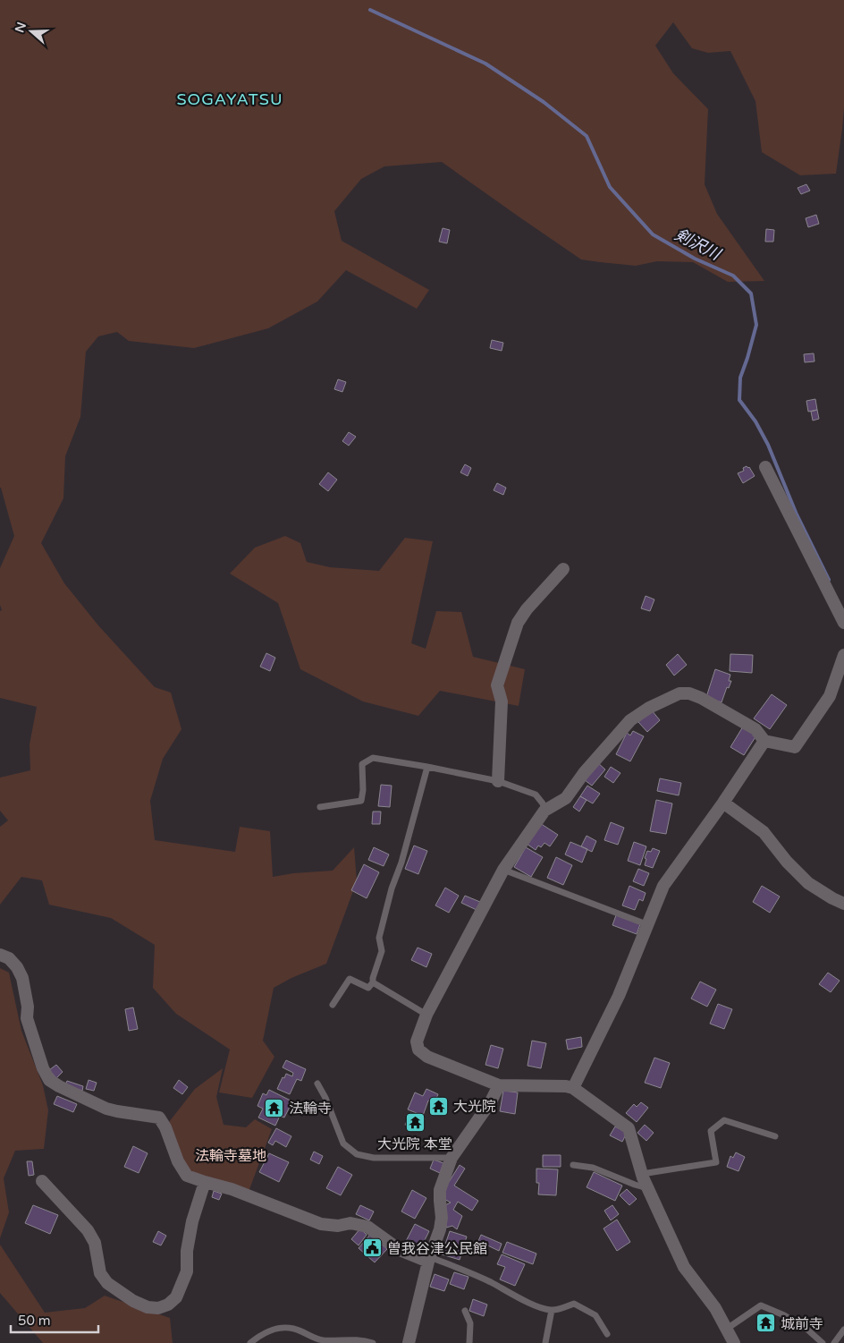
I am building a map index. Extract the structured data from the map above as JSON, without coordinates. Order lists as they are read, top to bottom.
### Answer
{
  "districts": ["SOGAYATSU"],
  "water": ["剣沢川"],
  "parks": ["法輪寺墓地"],
  "places": {
    "temple": [
      "大光院",
      "法輪寺",
      "大光院 本堂",
      "城前寺"
    ],
    "public building": ["曽我谷津公民館"]
  },
  "scale_bar": "50 m",
  "north": "left"
}
